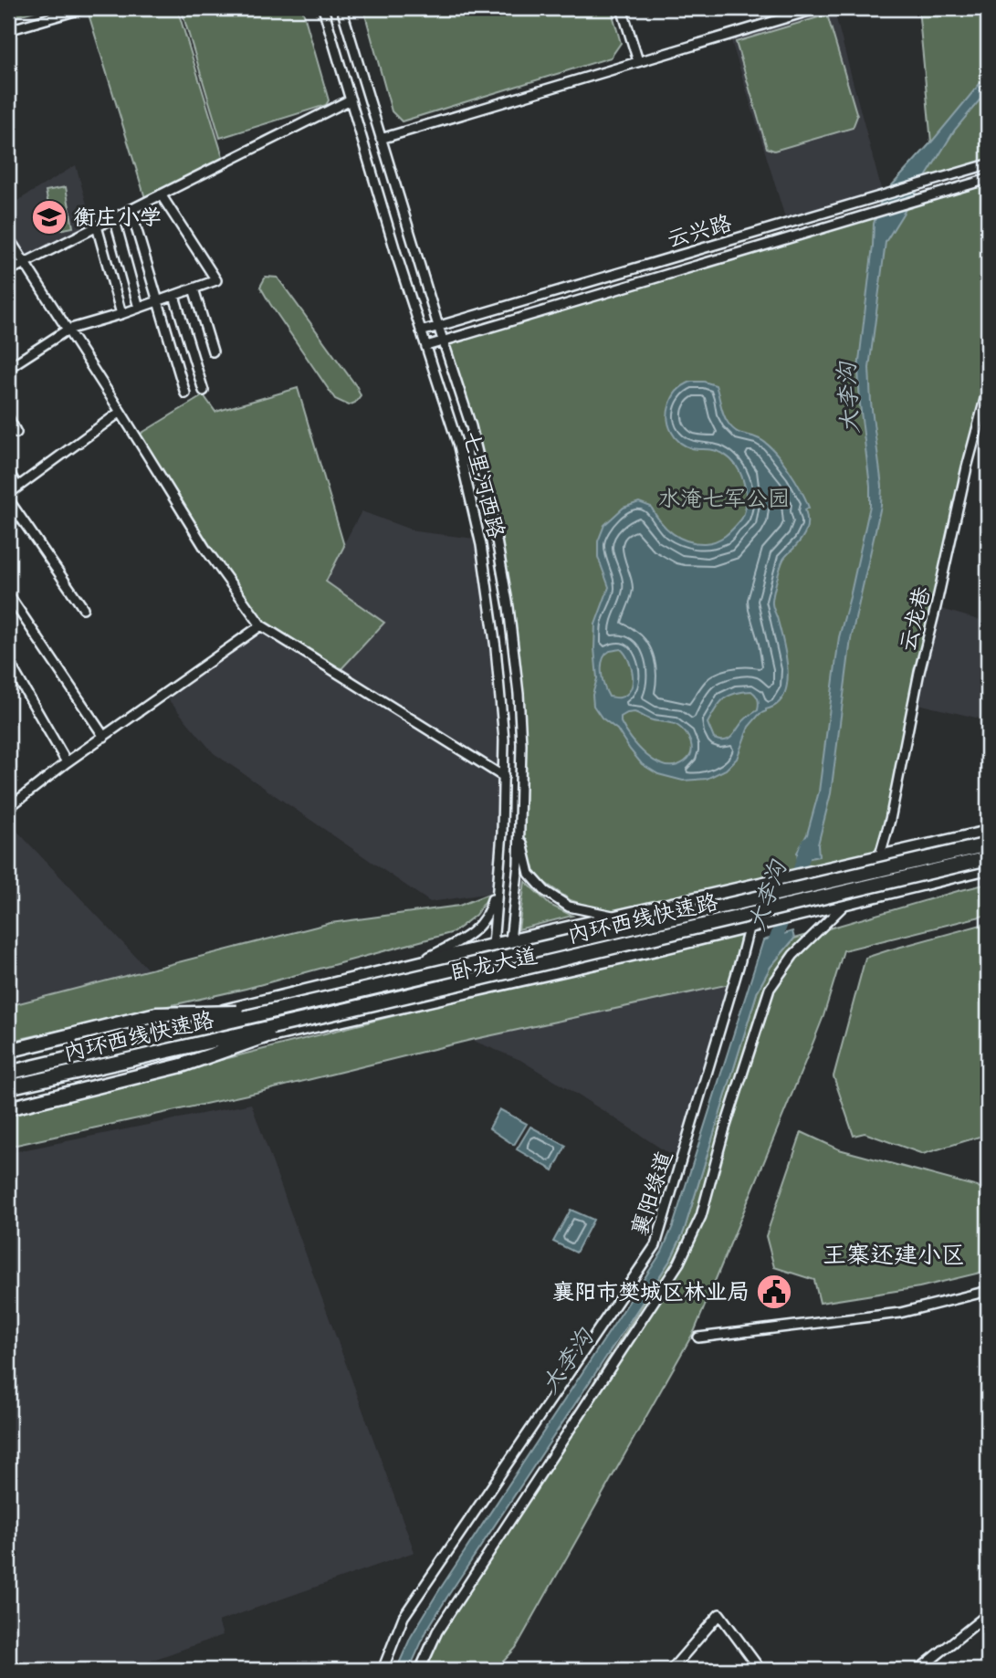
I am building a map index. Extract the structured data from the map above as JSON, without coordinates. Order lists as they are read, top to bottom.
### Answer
{
  "streets": {
    "highway": ["内环西线快速路", "卧龙大道"],
    "street": [
      "云兴路",
      "七里河西路",
      "云龙巷",
      "襄阳绿道"
    ]
  },
  "crossings": [
    ["云兴路", "七里河西路"],
    ["七里河西路", "卧龙大道"],
    ["云龙巷", "卧龙大道"],
    ["卧龙大道", "襄阳绿道"]
  ],
  "districts": ["王寨还建小区"],
  "water": ["大李沟"],
  "parks": ["水淹七军公园"],
  "places": {
    "school or university": ["衡庄小学"],
    "public building": ["襄阳市樊城区林业局"]
  }
}
